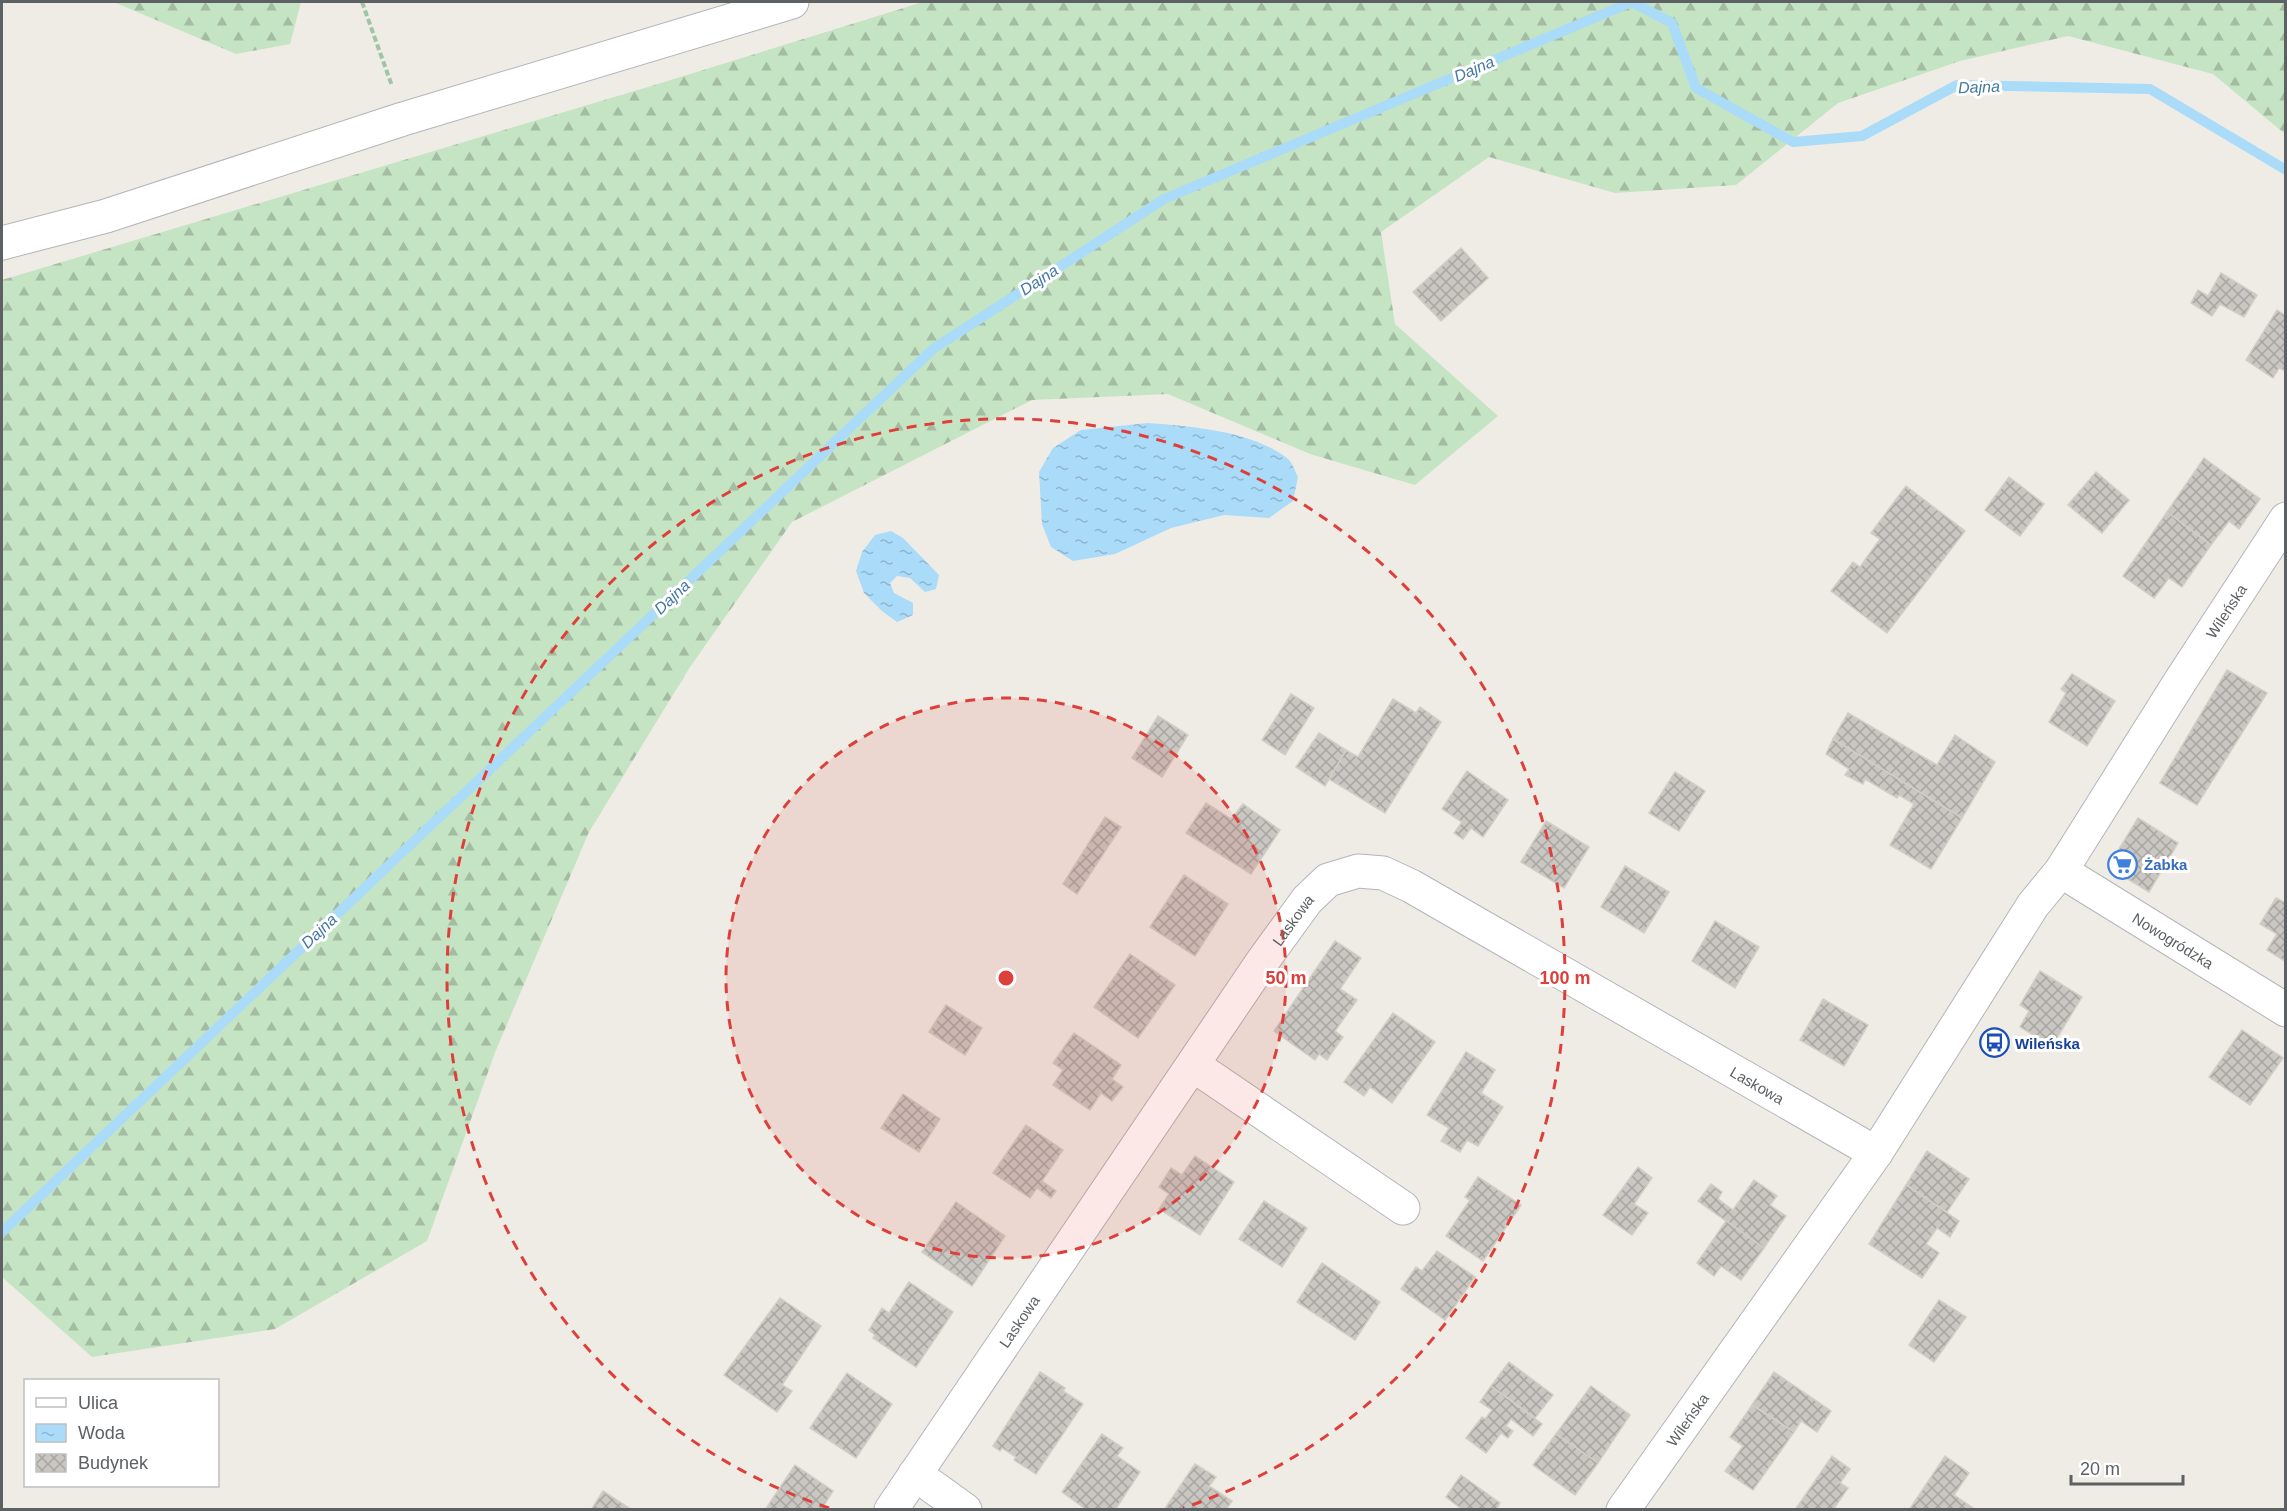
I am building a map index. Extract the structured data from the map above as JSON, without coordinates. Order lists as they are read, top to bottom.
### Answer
{
  "streets": {
    "street": ["Wileńska", "Laskowa", "Nowogródzka"]
  },
  "crossings": [
    ["Wileńska", "Laskowa"],
    ["Wileńska", "Nowogródzka"]
  ],
  "water": ["Dajna"],
  "places": {
    "supermarket": ["Żabka"],
    "bus stop": ["Wileńska"]
  },
  "legend": ["Ulica", "Woda", "Budynek"],
  "scale_bar": "20 m",
  "rings": ["50 m", "100 m"]
}
